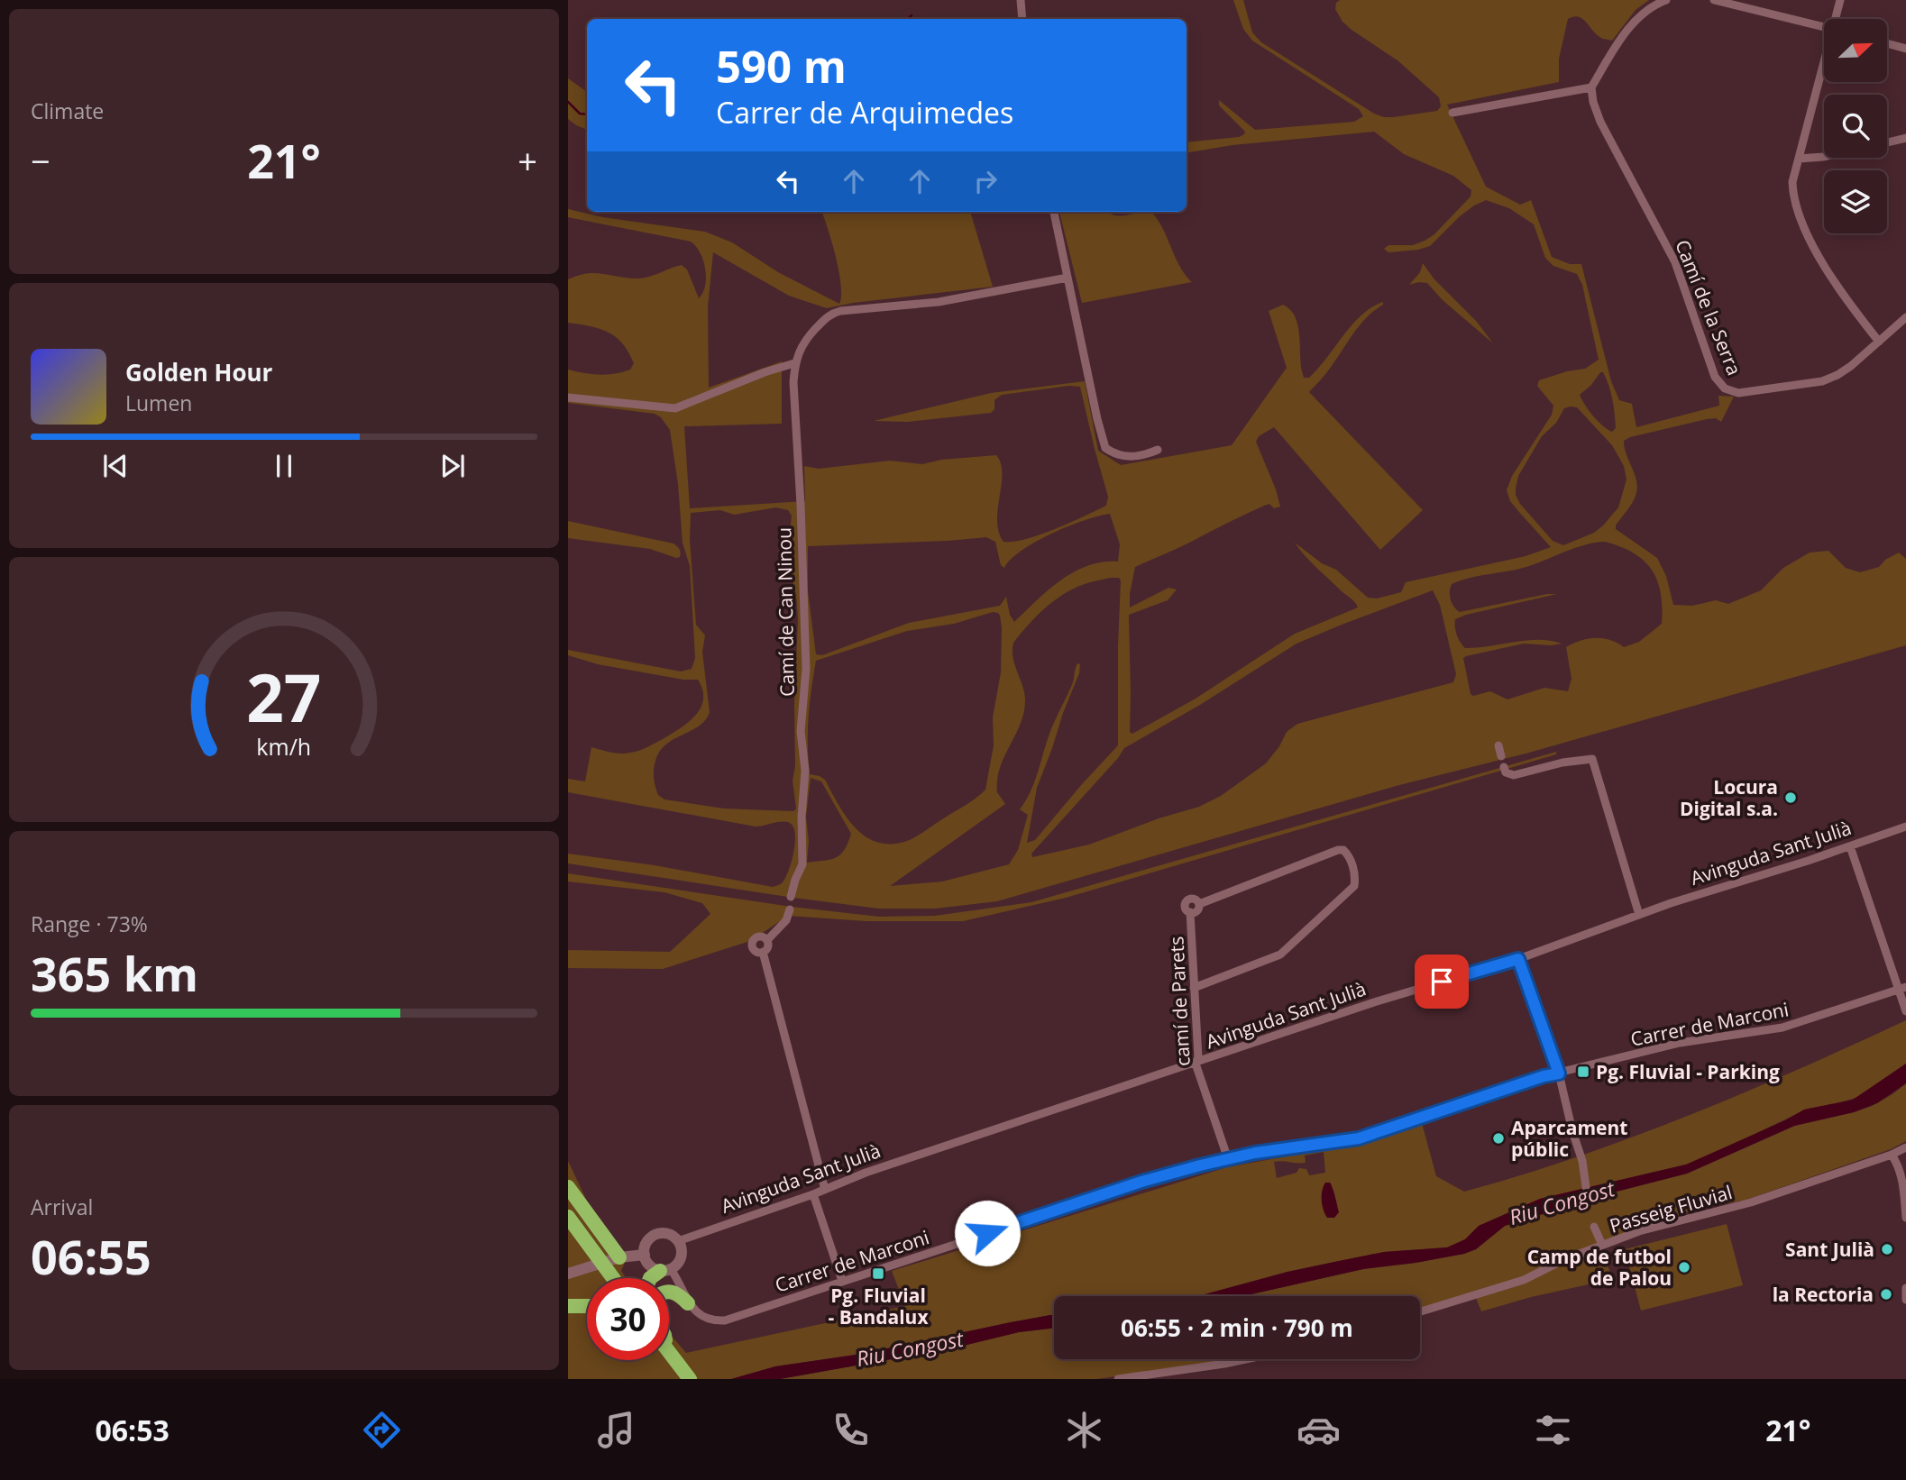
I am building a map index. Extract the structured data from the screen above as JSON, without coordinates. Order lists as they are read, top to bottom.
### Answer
{
  "streets": {
    "street": [
      "Camí de la Serra",
      "Camí de Can Ninou",
      "Avinguda Sant Julià",
      "camí de Parets",
      "Carrer de Marconi",
      "Passeig Fluvial"
    ]
  },
  "crossings": [
    ["Avinguda Sant Julià", "camí de Parets"],
    ["camí de Parets", "Carrer de Marconi"]
  ],
  "water": ["Riu Congost"],
  "places": {
    "other": [
      "Locura Digital s.a.",
      "Aparcament públic",
      "Sant Julià",
      "Camp de futbol de Palou",
      "la Rectoria"
    ],
    "transit": ["Pg. Fluvial - Parking", "Pg. Fluvial - Bandalux"]
  },
  "north": "top right",
  "page": {
    "tile": [
      "Climate",
      ["Range · 73%", "365 km"],
      ["Arrival", "06:55"]
    ],
    "turn": ["590 m", "Carrer de Arquimedes"],
    "heat": ["−", "21°", "+"],
    "song": ["Golden Hour", "Lumen"],
    "limit": "30",
    "trip": "06:55 · 2 min · 790 m",
    "tabs": ["06:53", "21°"],
    "gauge": ["27", "km/h"]
  }
}
